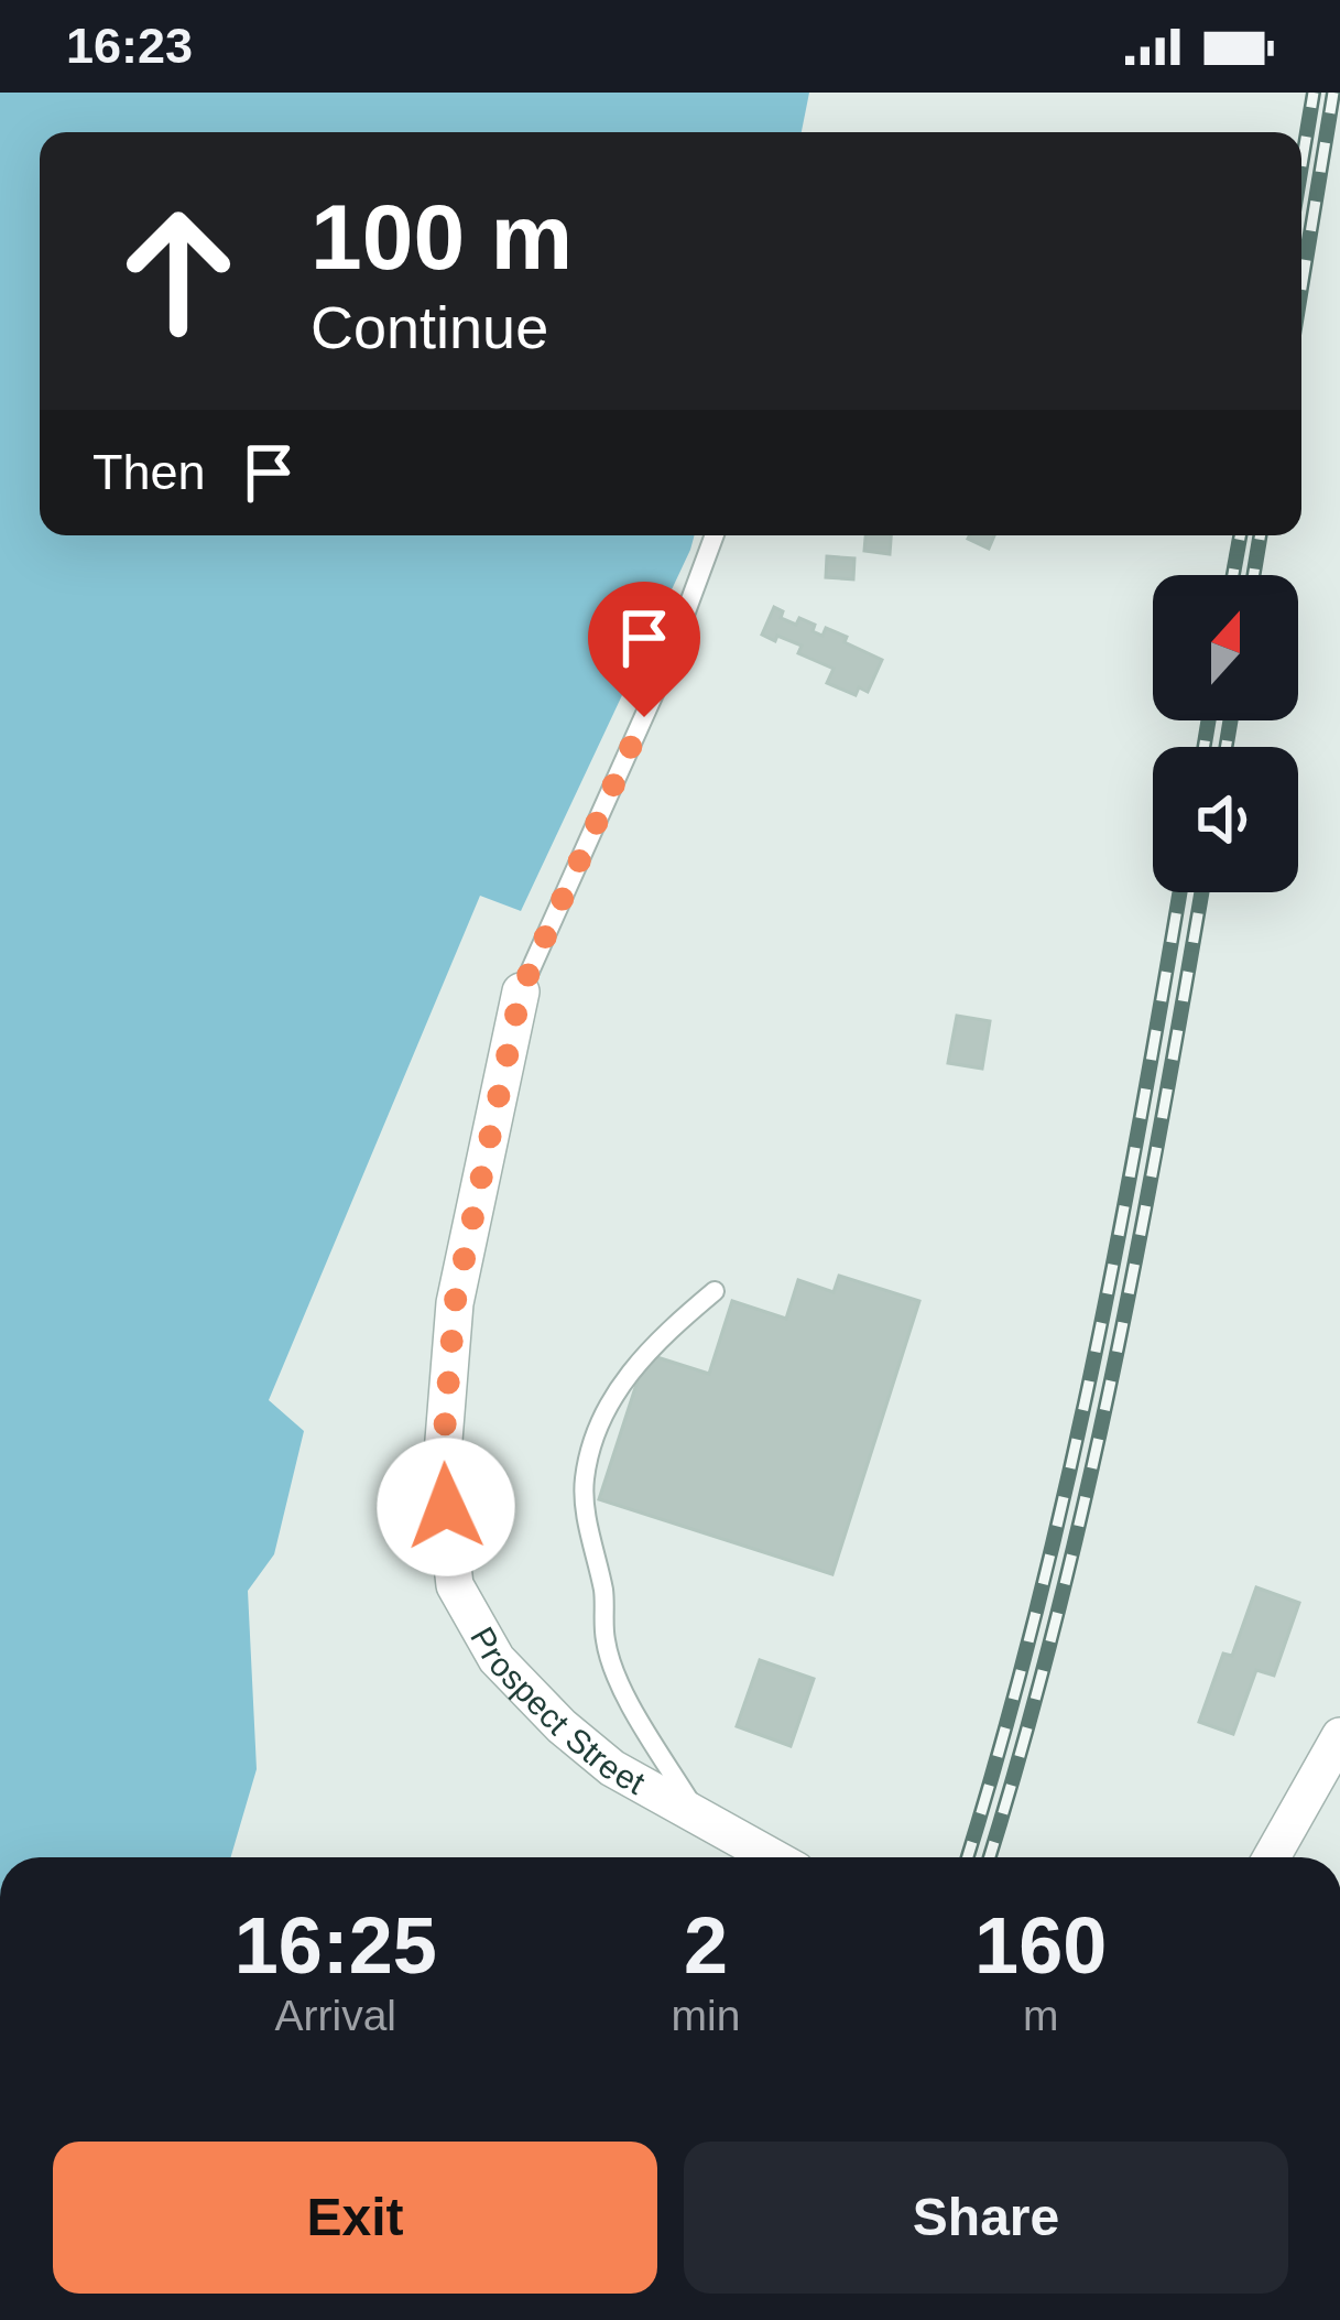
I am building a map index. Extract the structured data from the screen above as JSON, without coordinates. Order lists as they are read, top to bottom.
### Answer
{
  "streets": {
    "street": ["Prospect Street"]
  },
  "north": "top",
  "page": {
    "status": "16:23",
    "turn": ["100 m", "Continue"],
    "then": "Then",
    "eta": [
      "16:25",
      "Arrival",
      "2",
      "min",
      "160",
      "m"
    ],
    "buttons": ["Exit", "Share"]
  }
}
